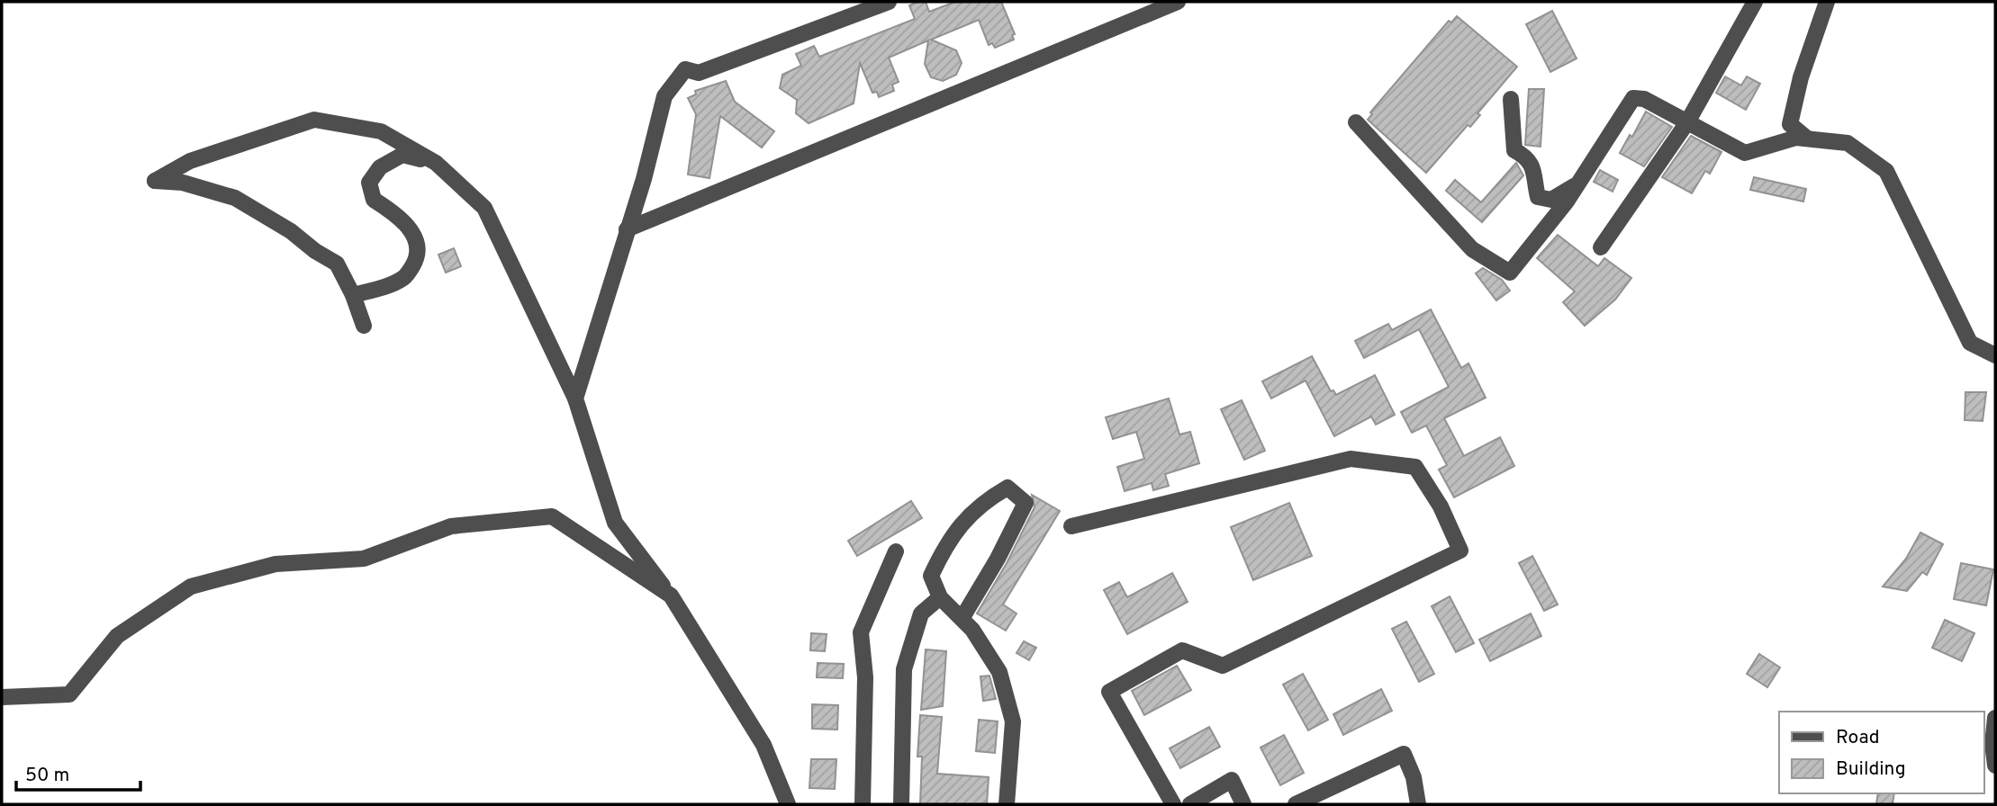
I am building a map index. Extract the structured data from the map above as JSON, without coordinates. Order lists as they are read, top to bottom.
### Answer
{
  "legend": ["Road", "Building"],
  "scale_bar": "50 m"
}
